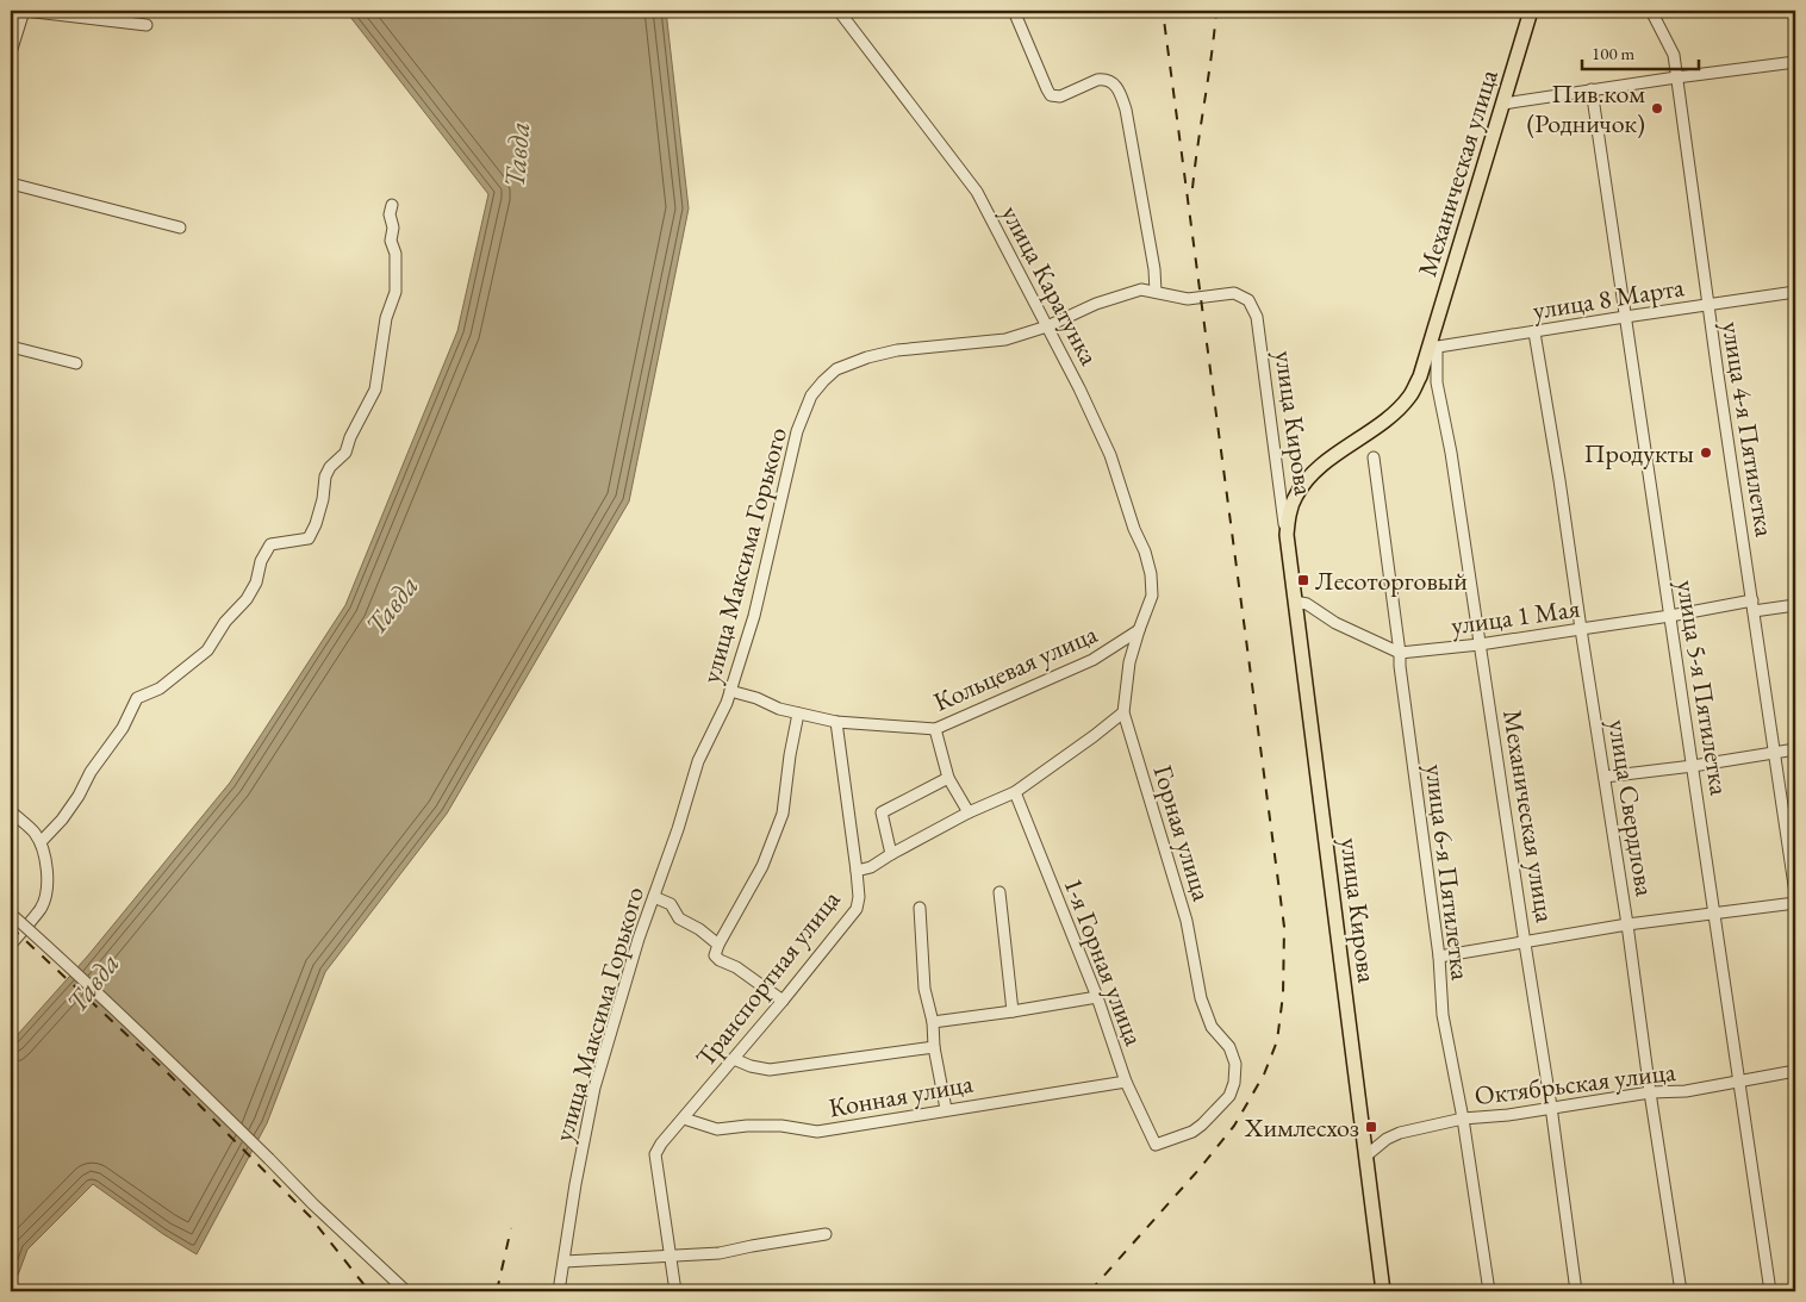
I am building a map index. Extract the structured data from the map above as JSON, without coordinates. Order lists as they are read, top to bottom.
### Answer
{
  "streets": {
    "main road": ["Механическая улица", "улица Кирова"],
    "street": [
      "улица Каратунка",
      "улица 8 Марта",
      "улица 4-я Пятилетка",
      "улица Максима Горького",
      "улица 1 Мая",
      "Кольцевая улица",
      "улица 5-я Пятилетка",
      "улица Свердлова",
      "Горная улица",
      "улица 6-я Пятилетка",
      "1-я Горная улица",
      "Транспортная улица",
      "Октябрьская улица",
      "Конная улица"
    ]
  },
  "crossings": [
    ["Механическая улица", "улица 8 Марта"],
    ["Механическая улица", "улица Кирова"],
    ["Механическая улица", "улица 1 Мая"],
    ["Механическая улица", "Октябрьская улица"],
    ["улица Каратунка", "улица Максима Горького"],
    ["улица Каратунка", "Горная улица"],
    ["улица 8 Марта", "улица Кирова"],
    ["улица 8 Марта", "улица 4-я Пятилетка"],
    ["улица 8 Марта", "улица 5-я Пятилетка"],
    ["улица 8 Марта", "улица Свердлова"],
    ["улица Кирова", "улица Максима Горького"],
    ["улица Кирова", "Октябрьская улица"],
    ["улица 4-я Пятилетка", "улица 1 Мая"],
    ["улица Максима Горького", "Кольцевая улица"],
    ["улица 1 Мая", "улица 5-я Пятилетка"],
    ["улица 1 Мая", "улица Свердлова"],
    ["улица 1 Мая", "улица 6-я Пятилетка"],
    ["Кольцевая улица", "Горная улица"],
    ["улица 5-я Пятилетка", "Октябрьская улица"],
    ["улица Свердлова", "Октябрьская улица"],
    ["Горная улица", "1-я Горная улица"],
    ["Горная улица", "Транспортная улица"],
    ["улица 6-я Пятилетка", "Октябрьская улица"],
    ["1-я Горная улица", "Транспортная улица"],
    ["1-я Горная улица", "Конная улица"],
    ["Транспортная улица", "Конная улица"]
  ],
  "water": ["Тавда"],
  "places": {
    "other": ["Пив.ком (Родничок)", "Продукты"],
    "transit": ["Лесоторговый", "Химлесхоз"]
  },
  "scale_bar": "100 m"
}
